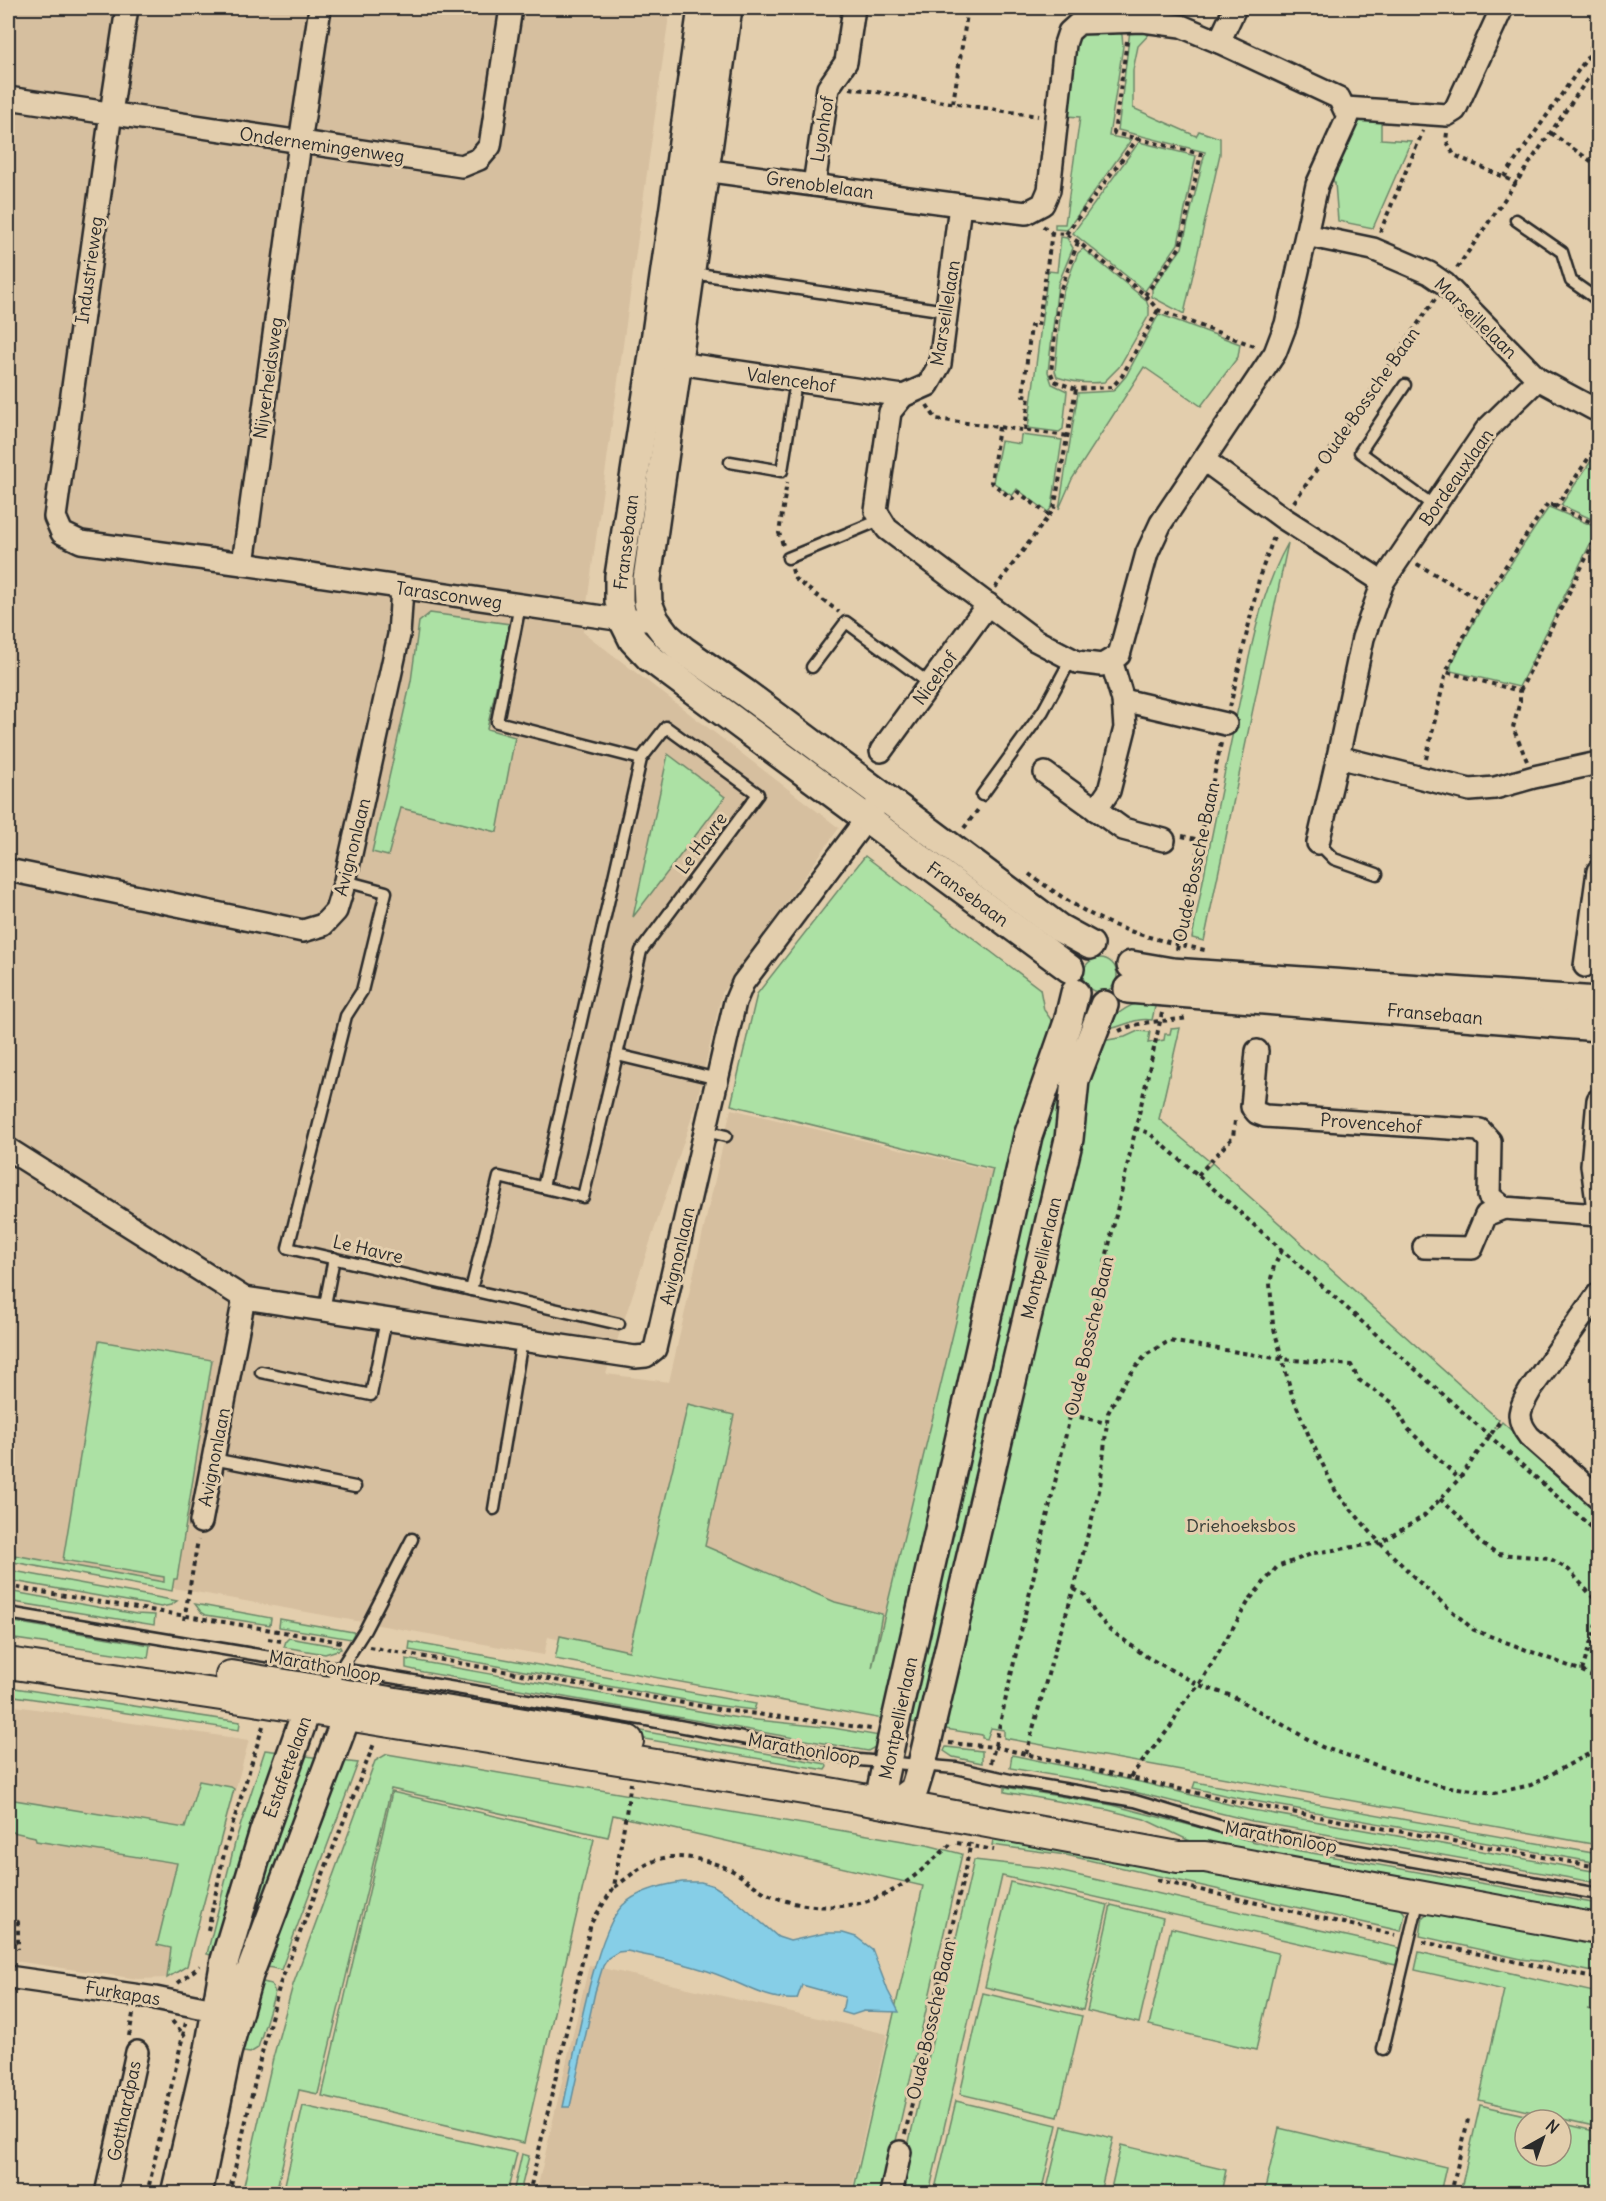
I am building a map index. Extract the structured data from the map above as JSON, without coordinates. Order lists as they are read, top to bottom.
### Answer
{
  "streets": {
    "main road": ["Marathonloop"],
    "street": [
      "Lyonhof",
      "Ondernemingenweg",
      "Grenoblelaan",
      "Industrieweg",
      "Marseillelaan",
      "Nijverheidsweg",
      "Valencehof",
      "Bordeauxlaan",
      "Fransebaan",
      "Tarasconweg",
      "Nicehof",
      "Avignonlaan",
      "Provencehof",
      "Montpellierlaan",
      "Estafettelaan",
      "Furkapas",
      "Gotthardpas"
    ],
    "lane": ["Le Havre"],
    "path": ["Oude Bossche Baan"]
  },
  "crossings": [
    ["Lyonhof", "Grenoblelaan"],
    ["Ondernemingenweg", "Industrieweg"],
    ["Ondernemingenweg", "Nijverheidsweg"],
    ["Grenoblelaan", "Marseillelaan"],
    ["Grenoblelaan", "Fransebaan"],
    ["Industrieweg", "Nijverheidsweg"],
    ["Industrieweg", "Tarasconweg"],
    ["Marseillelaan", "Valencehof"],
    ["Marseillelaan", "Oude Bossche Baan"],
    ["Marseillelaan", "Bordeauxlaan"],
    ["Nijverheidsweg", "Tarasconweg"],
    ["Valencehof", "Fransebaan"],
    ["Oude Bossche Baan", "Fransebaan"],
    ["Oude Bossche Baan", "Marathonloop"],
    ["Fransebaan", "Tarasconweg"],
    ["Fransebaan", "Avignonlaan"],
    ["Fransebaan", "Montpellierlaan"],
    ["Tarasconweg", "Avignonlaan"],
    ["Le Havre", "Avignonlaan"],
    ["Avignonlaan", "Marathonloop"],
    ["Montpellierlaan", "Marathonloop"],
    ["Marathonloop", "Estafettelaan"],
    ["Estafettelaan", "Furkapas"],
    ["Furkapas", "Gotthardpas"]
  ],
  "parks": ["Driehoeksbos"],
  "north": "top right"
}
